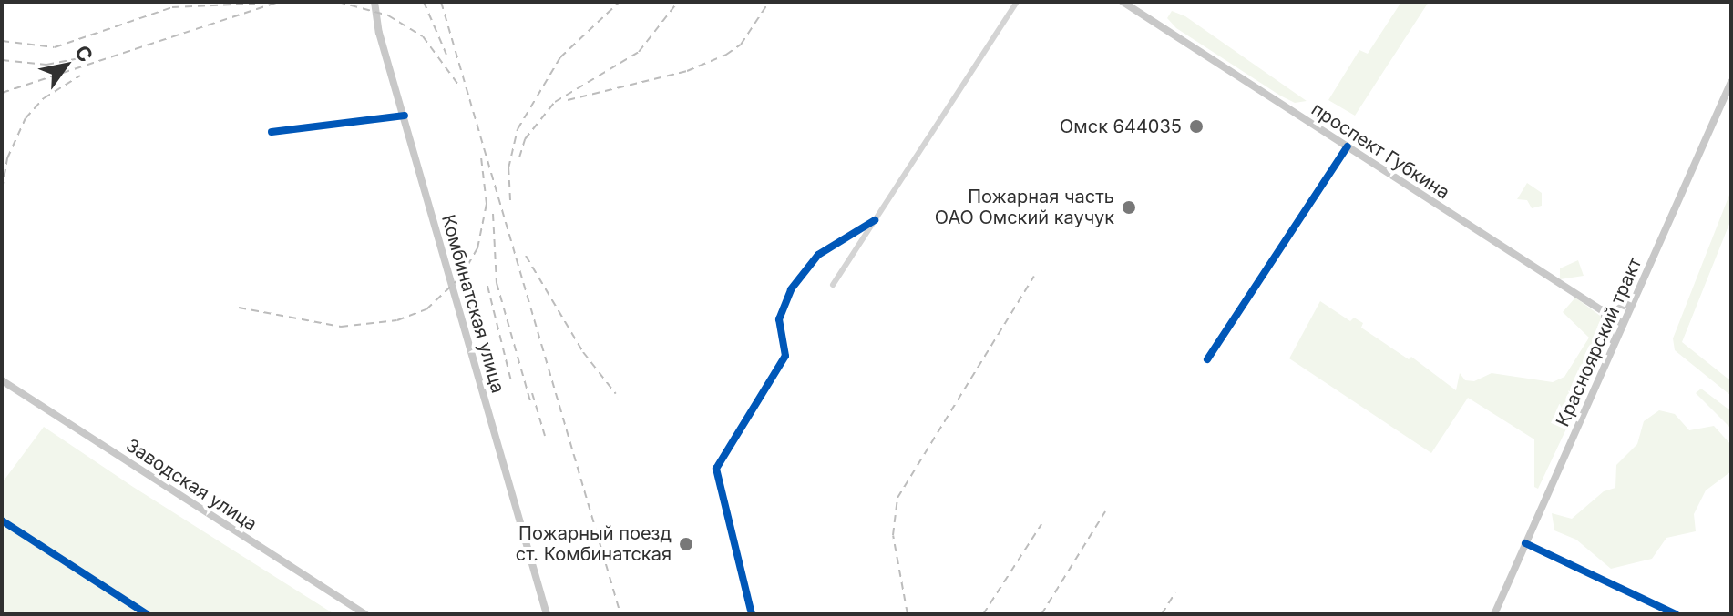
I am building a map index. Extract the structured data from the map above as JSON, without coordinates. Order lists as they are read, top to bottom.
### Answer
{
  "streets": {
    "main road": [
      "проспект Губкина",
      "Комбинатская улица",
      "Красноярский тракт",
      "Заводская улица"
    ]
  },
  "crossings": [
    ["проспект Губкина", "Красноярский тракт"]
  ],
  "places": ["Омск 644035", "Пожарная часть ОАО Омский каучук", "Пожарный поезд ст. Комбинатская"],
  "north": "top right"
}
